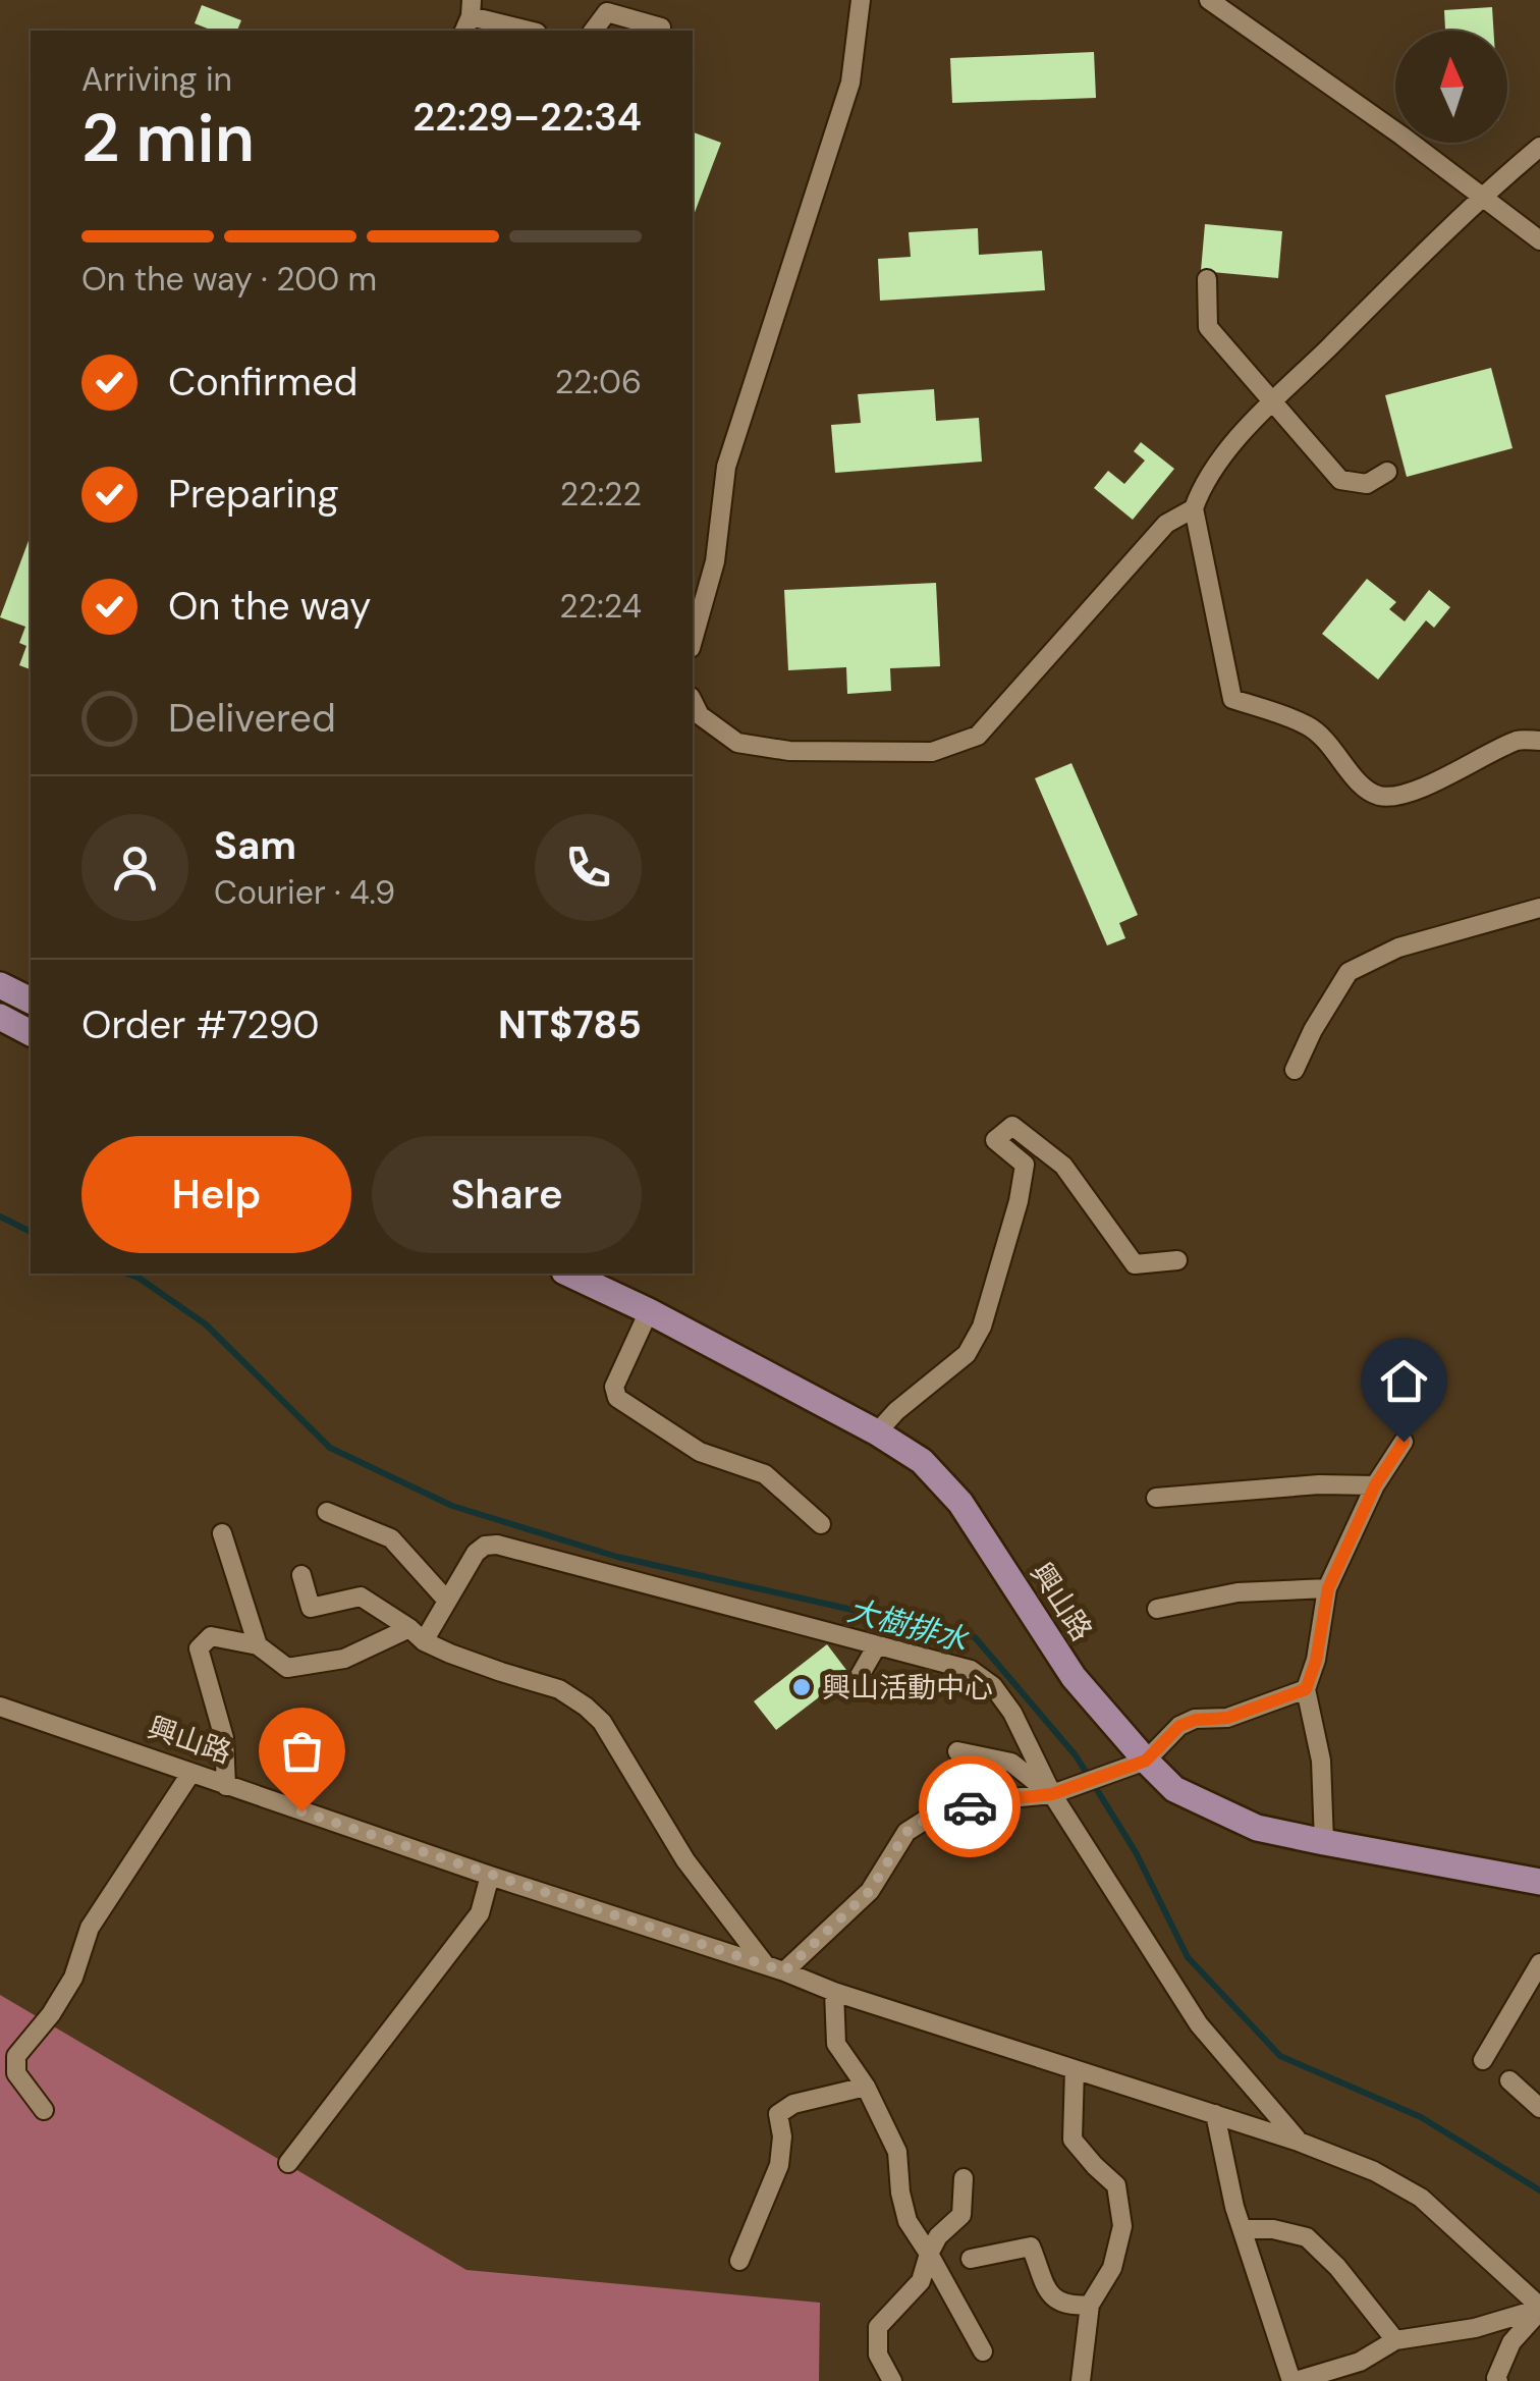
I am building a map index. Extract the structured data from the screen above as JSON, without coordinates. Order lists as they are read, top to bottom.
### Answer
{
  "streets": {
    "main road": ["興山路"]
  },
  "water": ["大樹排水"],
  "places": ["興山活動中心"],
  "north": "top",
  "page": {
    "heading": ["2 min", "Arriving in", "22:29–22:34"],
    "panel": [
      "Sam",
      "Courier · 4.9",
      "Order #7290",
      "NT$785"
    ],
    "bar": "On the way · 200 m",
    "list": [
      ["Confirmed", "22:06"],
      ["Preparing", "22:22"],
      ["On the way", "22:24"],
      "Delivered"
    ],
    "buttons": ["Help", "Share"]
  }
}
